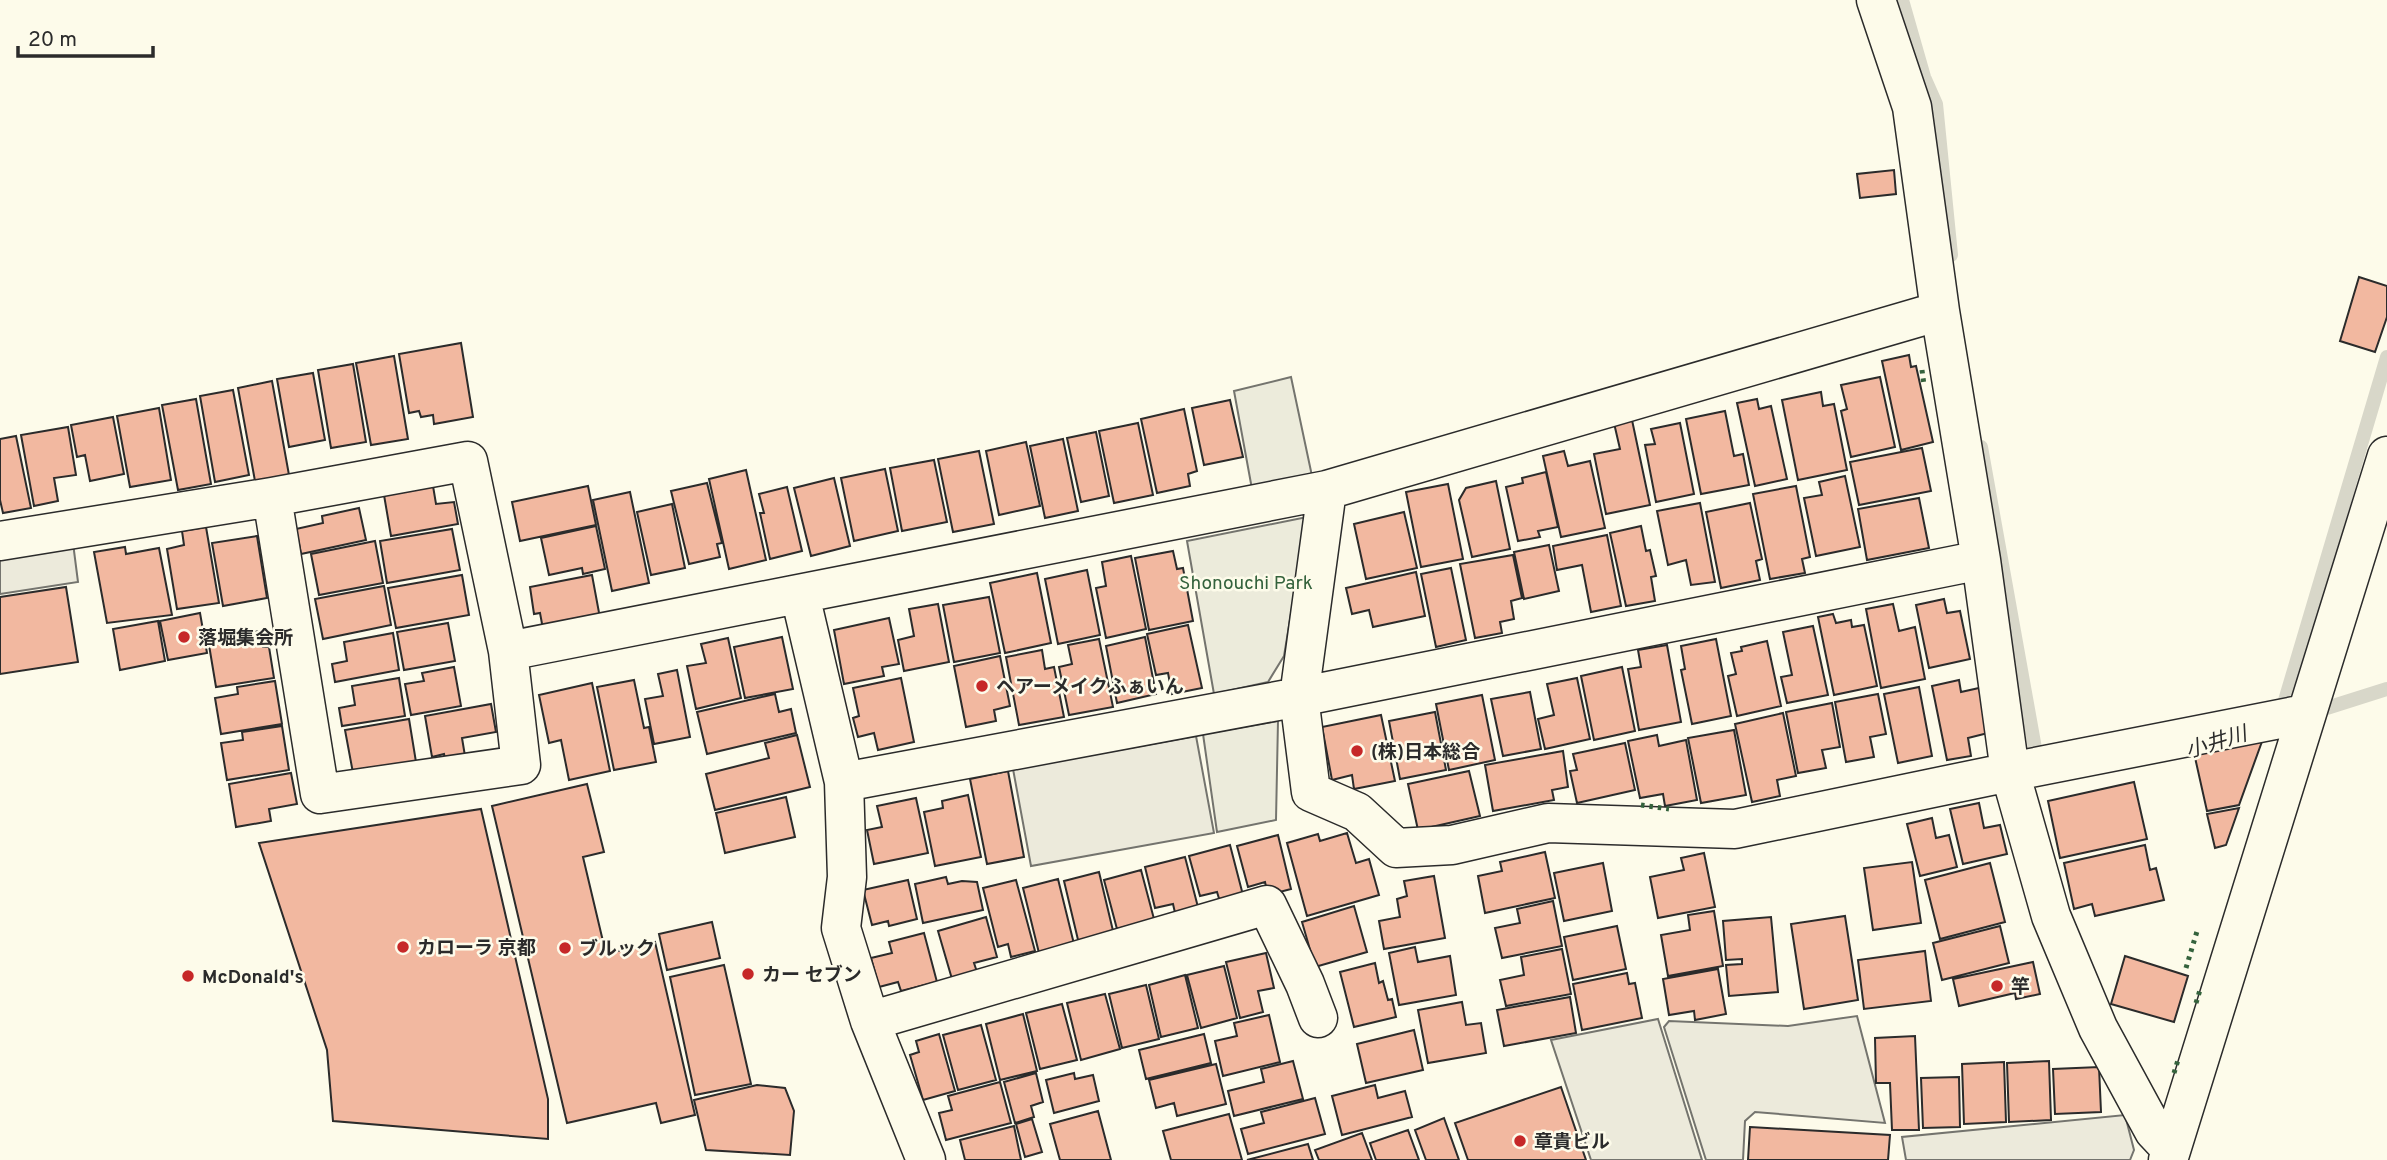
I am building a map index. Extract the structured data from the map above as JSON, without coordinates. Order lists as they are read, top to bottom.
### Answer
{
  "water": ["小井川"],
  "parks": ["Shonouchi Park"],
  "places": [
    "落堀集会所",
    "ヘアーメイクふぁいん",
    "(株)日本総合",
    "カローラ 京都",
    "ブルック",
    "カー セブン",
    "McDonald's",
    "竿",
    "章貴ビル"
  ],
  "scale_bar": "20 m"
}
